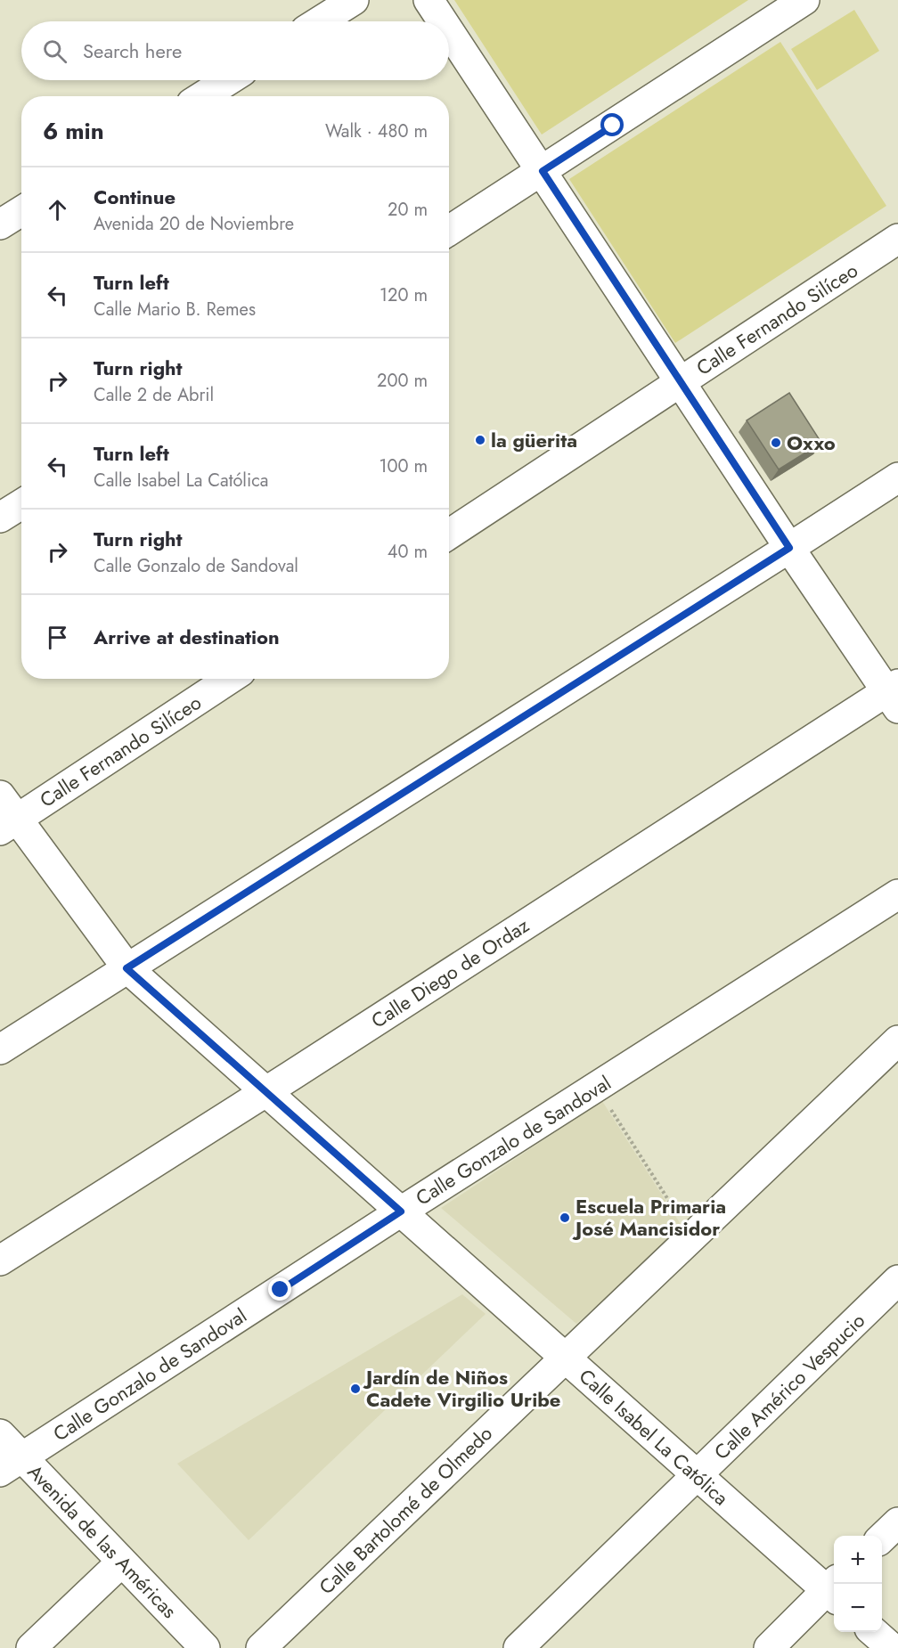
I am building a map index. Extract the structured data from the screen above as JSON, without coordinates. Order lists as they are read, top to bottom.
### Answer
{
  "streets": {
    "street": [
      "Calle Fernando Silíceo",
      "Calle Diego de Ordaz",
      "Calle Gonzalo de Sandoval",
      "Calle Américo Vespucio",
      "Calle Isabel La Católica",
      "Calle Bartolomé de Olmedo",
      "Avenida de las Américas"
    ]
  },
  "crossings": [
    ["Calle Fernando Silíceo", "Calle Isabel La Católica"],
    ["Calle Diego de Ordaz", "Calle Isabel La Católica"],
    ["Calle Gonzalo de Sandoval", "Calle Isabel La Católica"],
    ["Calle Gonzalo de Sandoval", "Avenida de las Américas"],
    ["Calle Américo Vespucio", "Calle Isabel La Católica"],
    ["Calle Isabel La Católica", "Calle Bartolomé de Olmedo"]
  ],
  "places": [
    "la güerita",
    "Oxxo",
    "Escuela Primaria José Mancisidor",
    "Jardín de Niños Cadete Virgilio Uribe"
  ],
  "page": {
    "search": "Search here",
    "heading": ["6 min", "Walk · 480 m"],
    "list": [
      ["Continue", "Avenida 20 de Noviembre", "20 m"],
      ["Turn left", "Calle Mario B. Remes", "120 m"],
      ["Turn right", "Calle 2 de Abril", "200 m"],
      ["Turn left", "Calle Isabel La Católica", "100 m"],
      ["Turn right", "Calle Gonzalo de Sandoval", "40 m"],
      "Arrive at destination"
    ],
    "map_buttons": ["+", "−"]
  }
}
